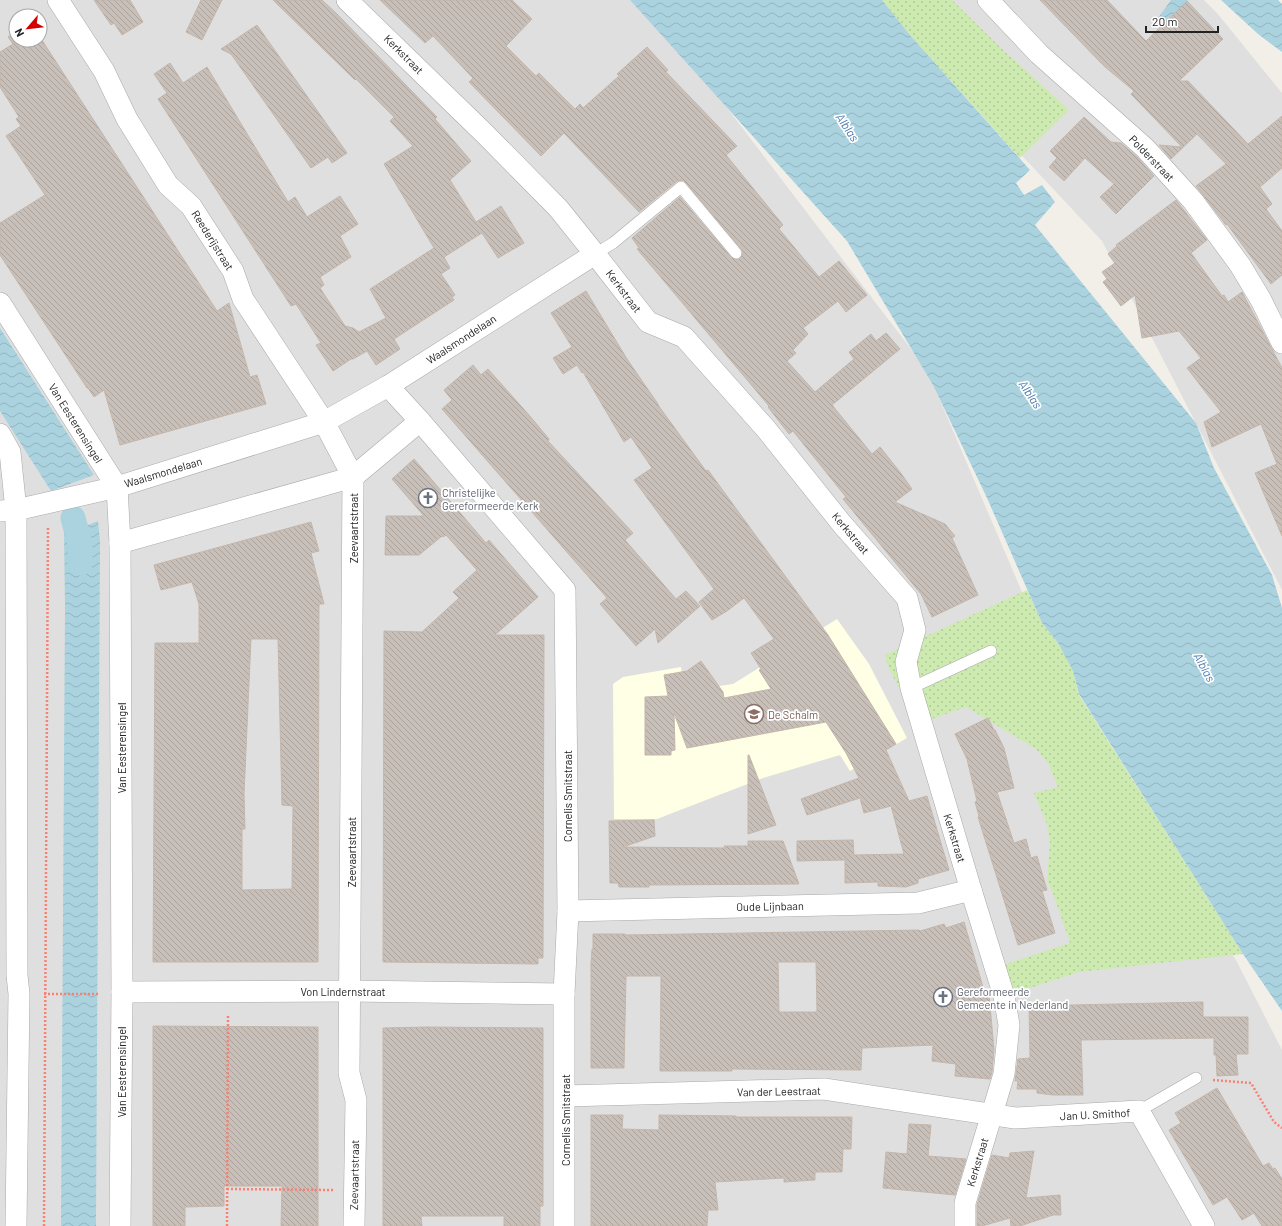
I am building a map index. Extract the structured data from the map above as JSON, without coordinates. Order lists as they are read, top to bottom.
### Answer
{
  "streets": {
    "street": [
      "Kerkstraat",
      "Polderstraat",
      "Reederijstraat",
      "Waalsmondelaan",
      "Van Eesterensingel",
      "Zeevaartstraat",
      "Cornelis Smitstraat",
      "Oude Lijnbaan",
      "Von Lindernstraat",
      "Van der Leestraat",
      "Jan U. Smithof"
    ]
  },
  "crossings": [
    ["Kerkstraat", "Waalsmondelaan"],
    ["Kerkstraat", "Oude Lijnbaan"],
    ["Kerkstraat", "Van der Leestraat"],
    ["Kerkstraat", "Jan U. Smithof"],
    ["Reederijstraat", "Waalsmondelaan"],
    ["Waalsmondelaan", "Van Eesterensingel"],
    ["Waalsmondelaan", "Cornelis Smitstraat"],
    ["Van Eesterensingel", "Von Lindernstraat"],
    ["Zeevaartstraat", "Von Lindernstraat"],
    ["Cornelis Smitstraat", "Oude Lijnbaan"],
    ["Cornelis Smitstraat", "Von Lindernstraat"],
    ["Cornelis Smitstraat", "Van der Leestraat"],
    ["Van der Leestraat", "Jan U. Smithof"]
  ],
  "water": ["Alblas"],
  "places": {
    "church": ["Christelijke Gereformeerde Kerk", "Gereformeerde Gemeente in Nederland"],
    "school or university": ["De Schalm"]
  },
  "scale_bar": "20 m",
  "north": "bottom left"
}
